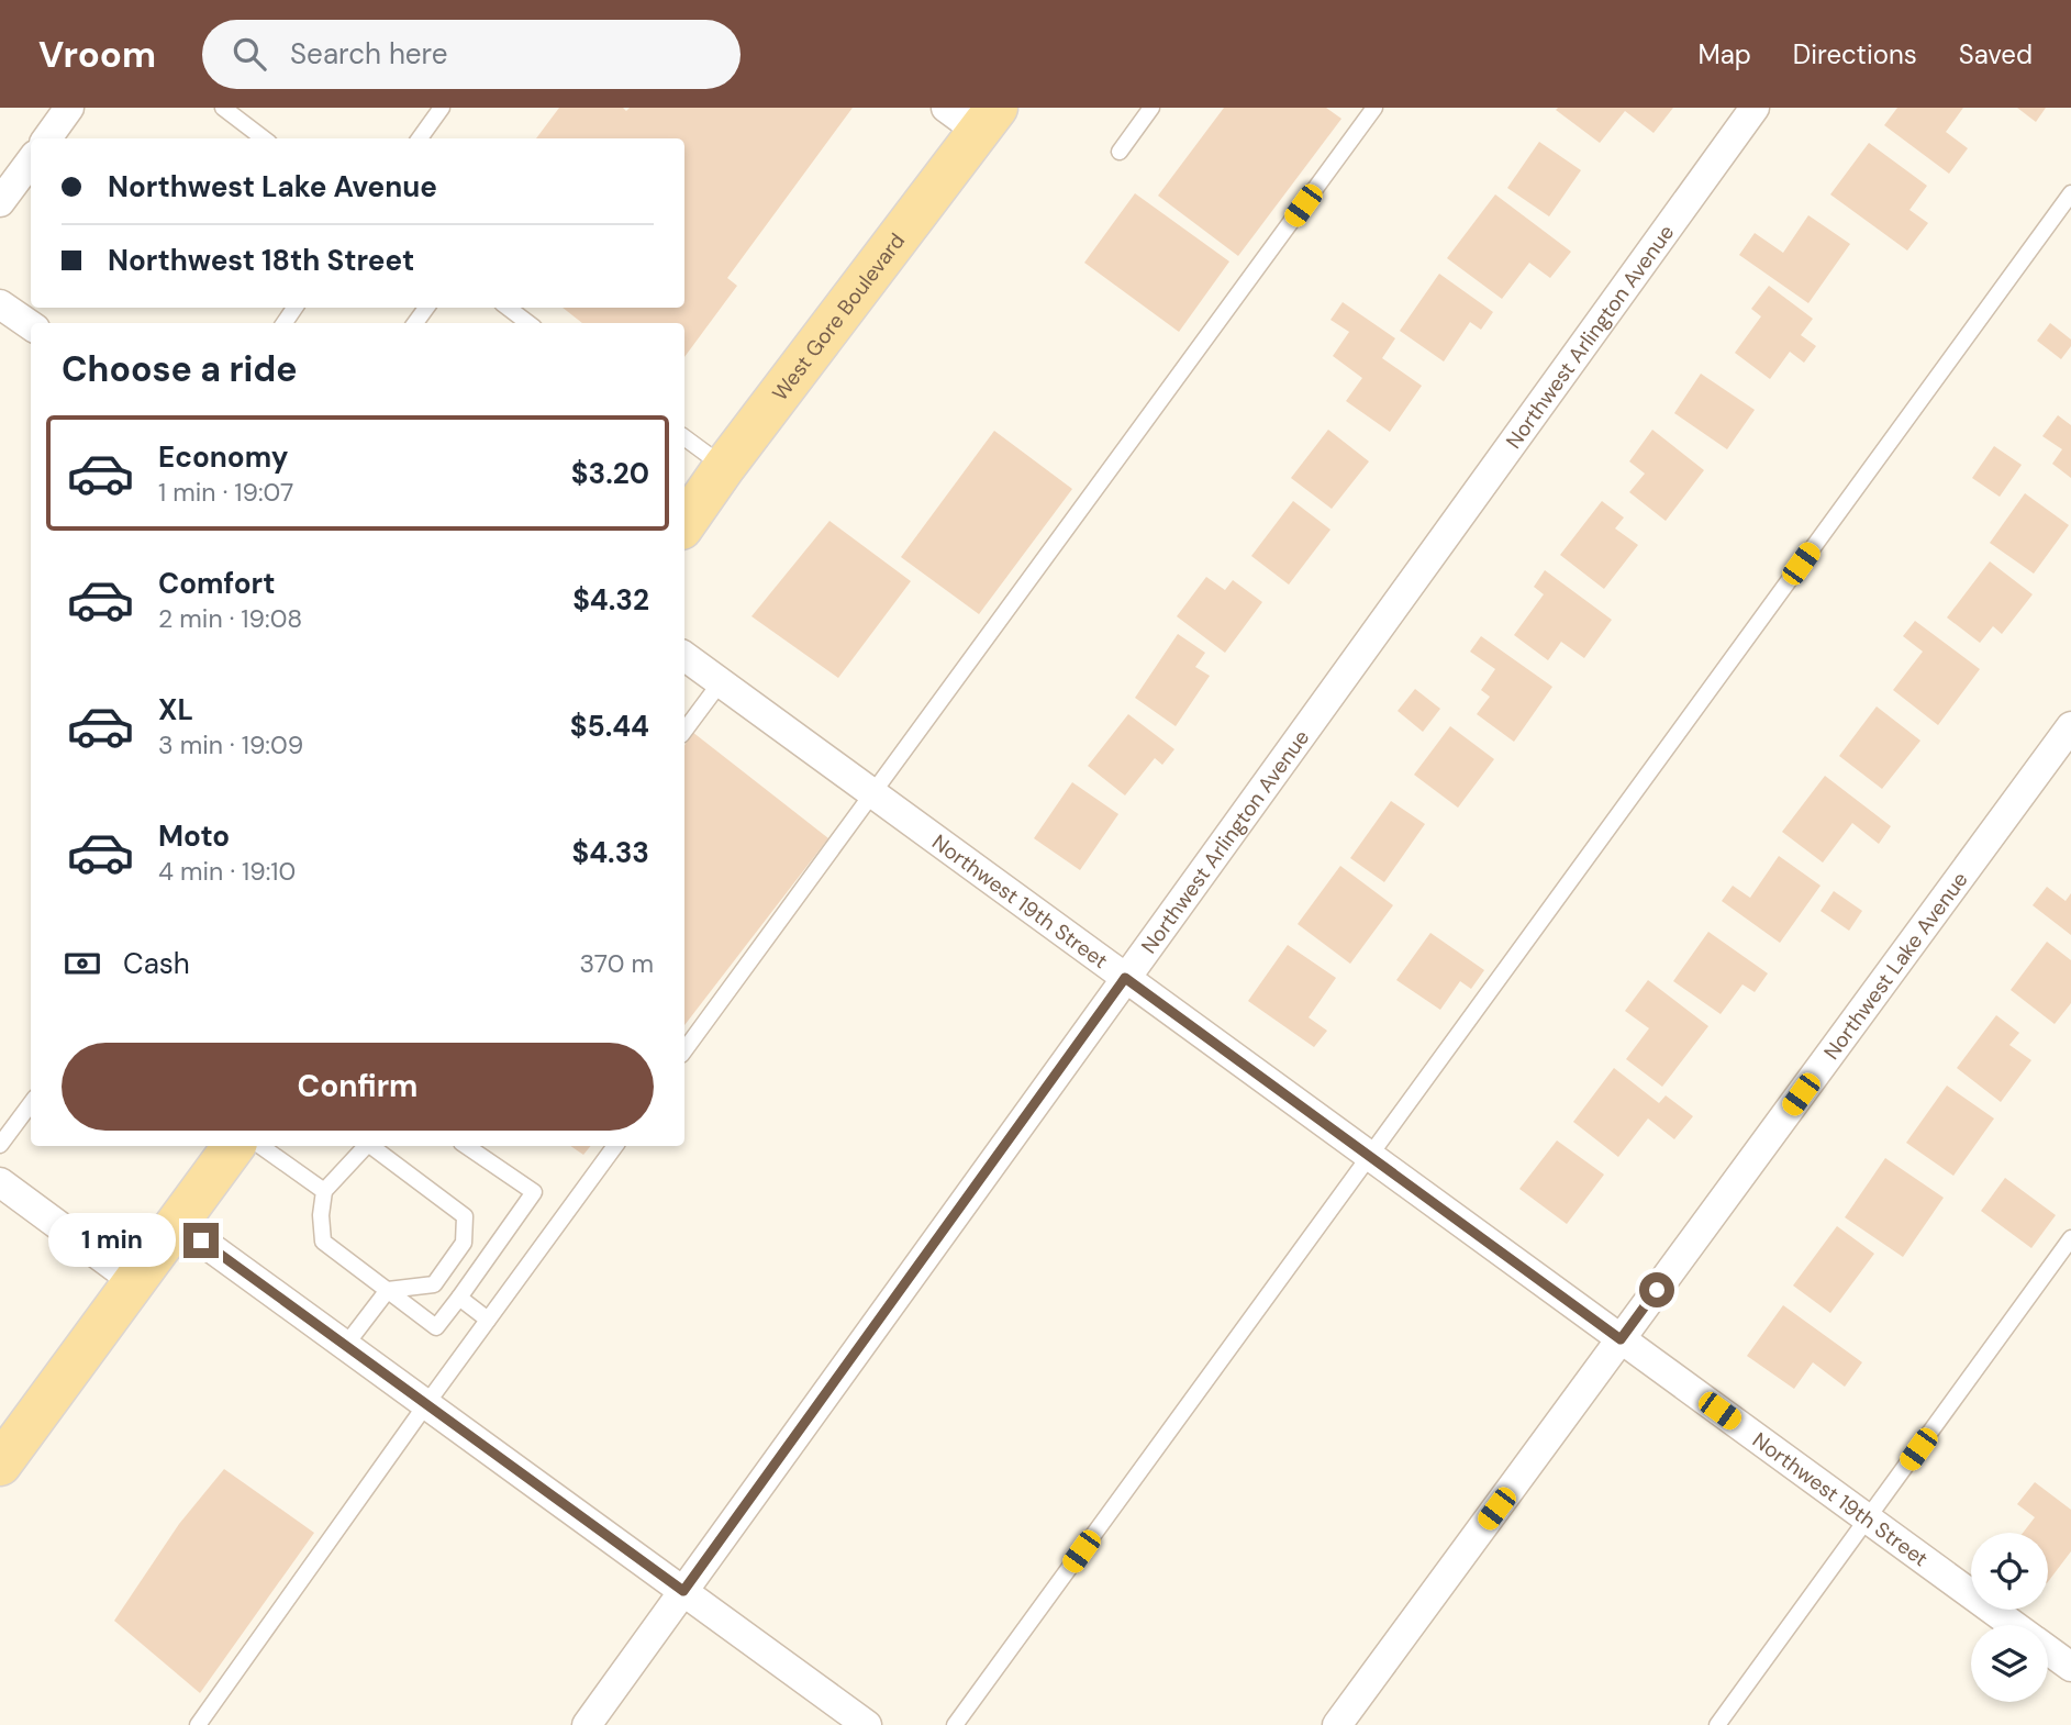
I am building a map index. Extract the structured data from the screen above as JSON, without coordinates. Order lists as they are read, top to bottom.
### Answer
{
  "streets": {
    "main road": ["West Gore Boulevard"],
    "street": ["Northwest Arlington Avenue", "Northwest 19th Street", "Northwest Lake Avenue"]
  },
  "crossings": [
    ["Northwest Arlington Avenue", "Northwest 19th Street"],
    ["Northwest 19th Street", "Northwest Lake Avenue"]
  ],
  "page": {
    "header": "Vroom",
    "search": "Search here",
    "nav": ["Map", "Directions", "Saved"],
    "banner": ["Northwest Lake Avenue", "Northwest 18th Street"],
    "heading": "Choose a ride",
    "list": [
      {
        "name": "Economy",
        "note": "1 min · 19:07",
        "value": "$3.20"
      },
      {
        "name": "Comfort",
        "note": "2 min · 19:08",
        "value": "$4.32"
      },
      {
        "name": "XL",
        "note": "3 min · 19:09",
        "value": "$5.44"
      },
      {
        "name": "Moto",
        "note": "4 min · 19:10",
        "value": "$4.33"
      }
    ],
    "pay": ["Cash", "370 m"],
    "buttons": "Confirm",
    "bubble": "1 min"
  }
}
